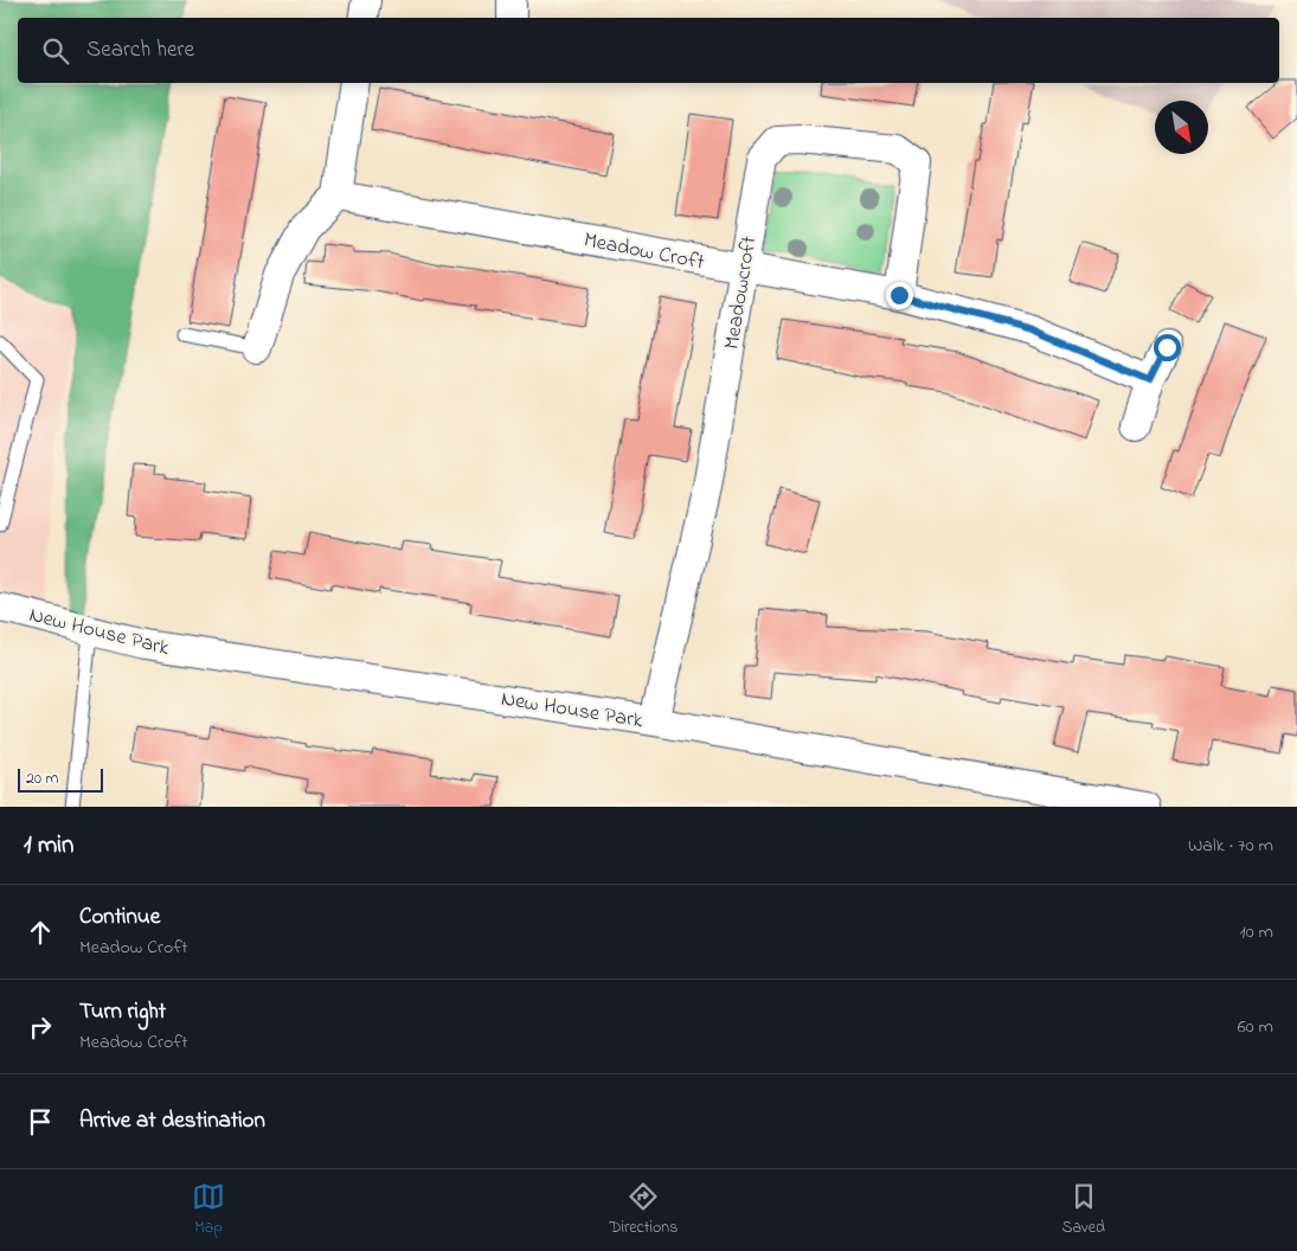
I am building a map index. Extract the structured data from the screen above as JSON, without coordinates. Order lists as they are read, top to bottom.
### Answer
{
  "streets": {
    "street": ["Meadow Croft", "Meadowcroft", "New House Park"]
  },
  "crossings": [
    ["Meadow Croft", "Meadowcroft"],
    ["Meadowcroft", "New House Park"]
  ],
  "scale_bar": "20 m",
  "north": "bottom right",
  "page": {
    "search": "Search here",
    "scale": "20 m",
    "heading": ["1 min", "Walk · 70 m"],
    "list": [
      ["Continue", "Meadow Croft", "10 m"],
      ["Turn right", "Meadow Croft", "60 m"],
      "Arrive at destination"
    ],
    "nav": ["Map", "Directions", "Saved"]
  }
}
